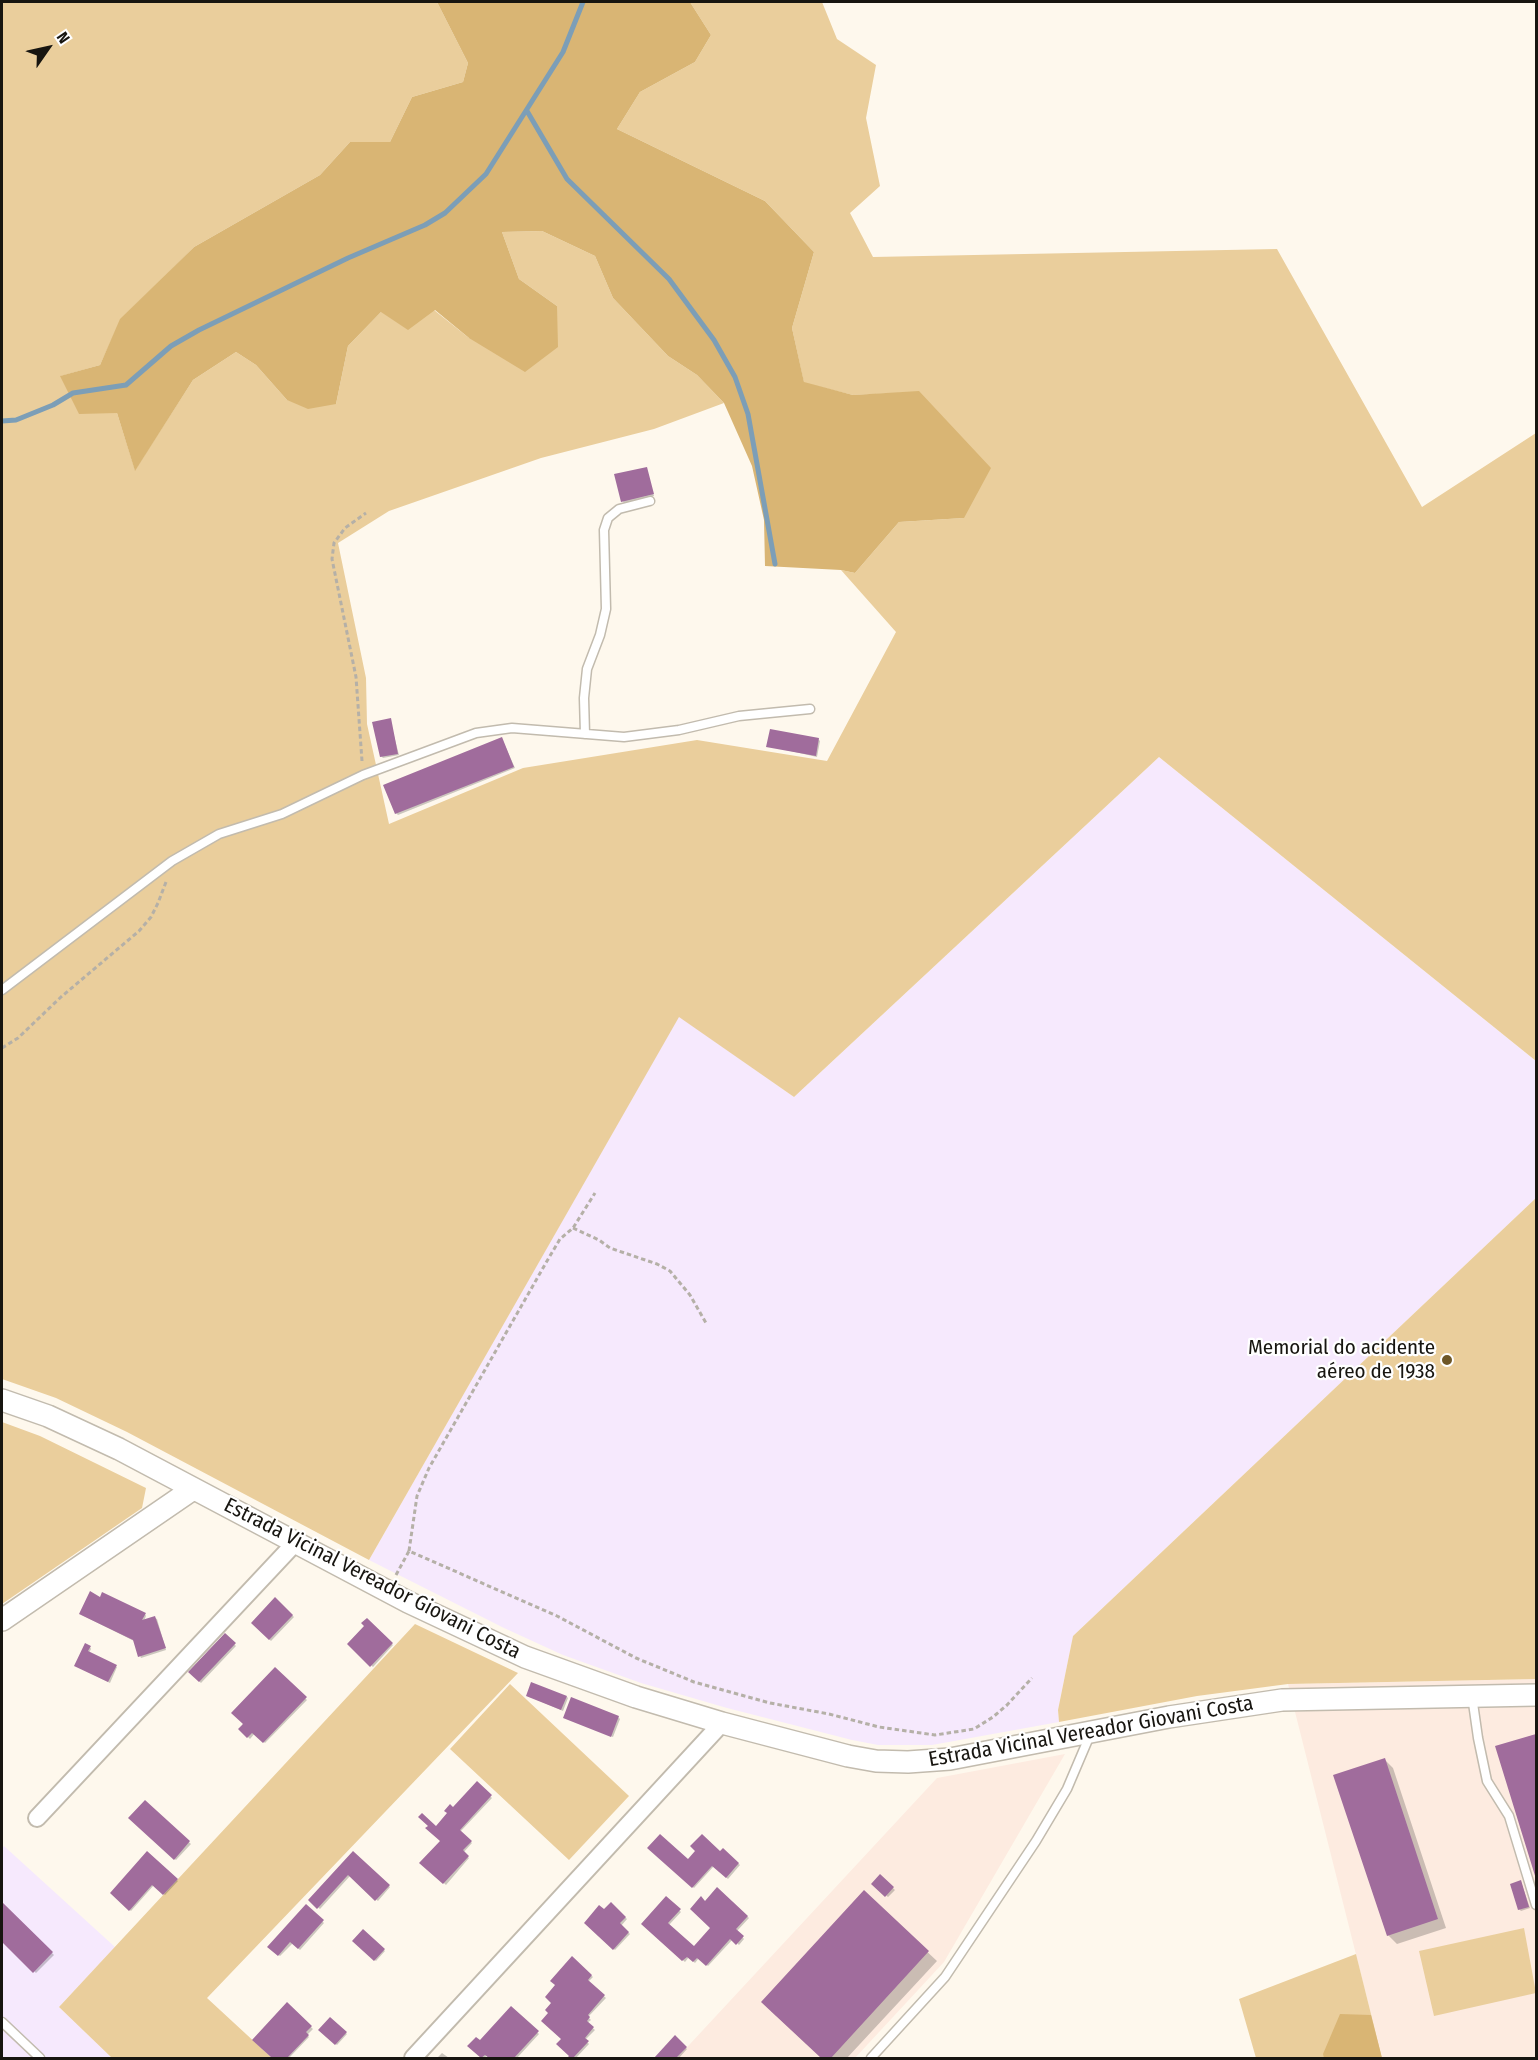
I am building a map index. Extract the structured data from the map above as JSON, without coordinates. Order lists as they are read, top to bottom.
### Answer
{
  "streets": {
    "street": ["Estrada Vicinal Vereador Giovani Costa"]
  },
  "places": ["Memorial do acidente aéreo de 1938"],
  "north": "top right"
}
